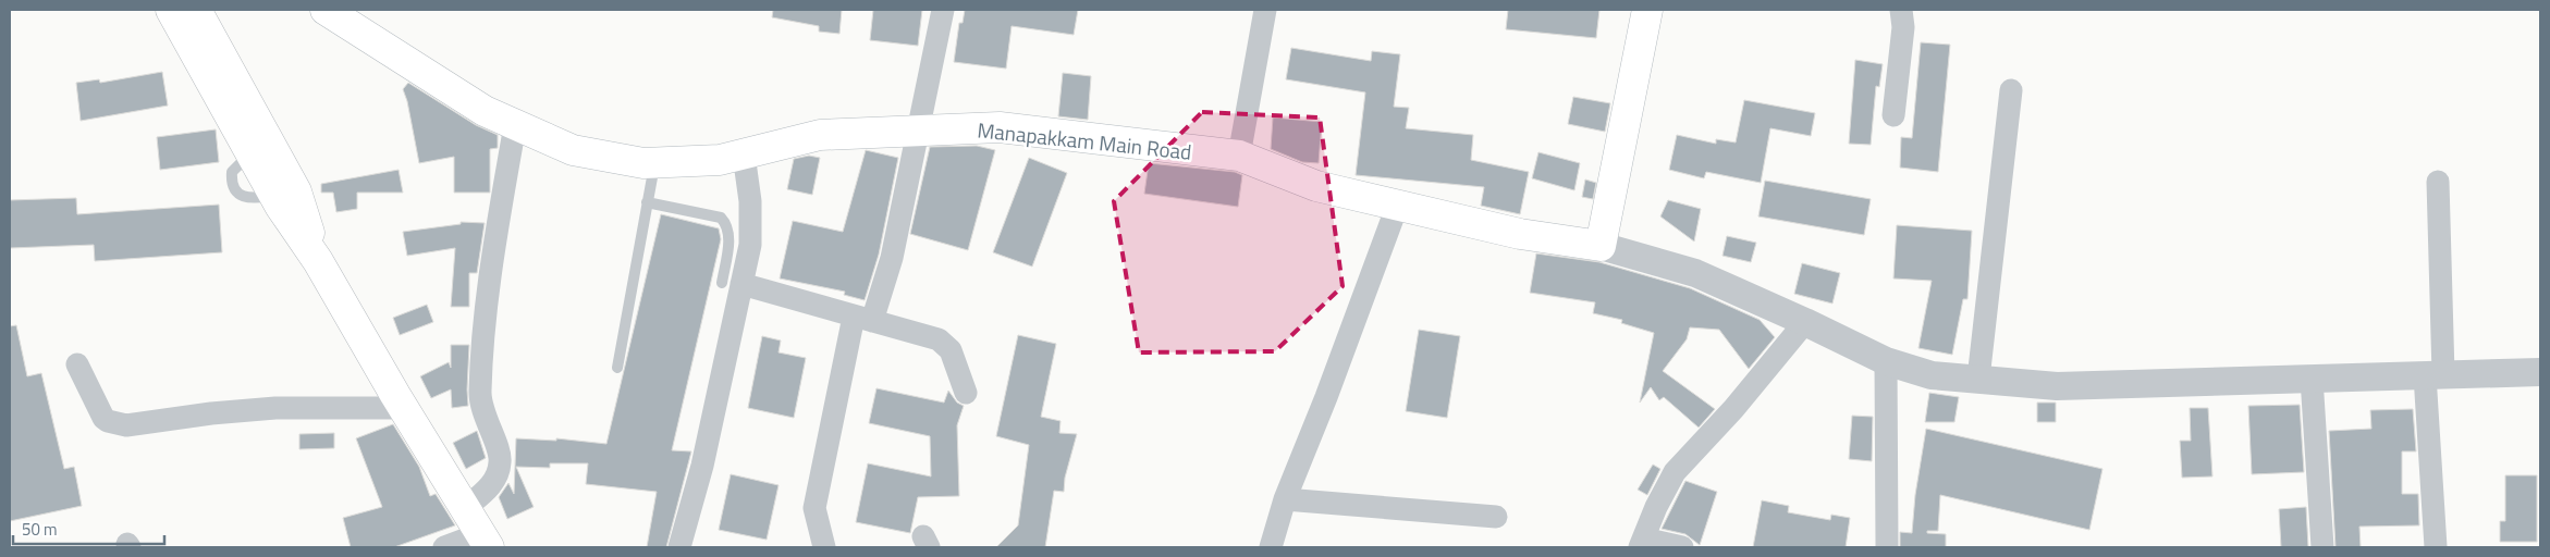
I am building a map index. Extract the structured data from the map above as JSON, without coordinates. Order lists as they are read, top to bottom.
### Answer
{
  "streets": {
    "main road": ["Manapakkam Main Road"]
  },
  "scale_bar": "50 m"
}
